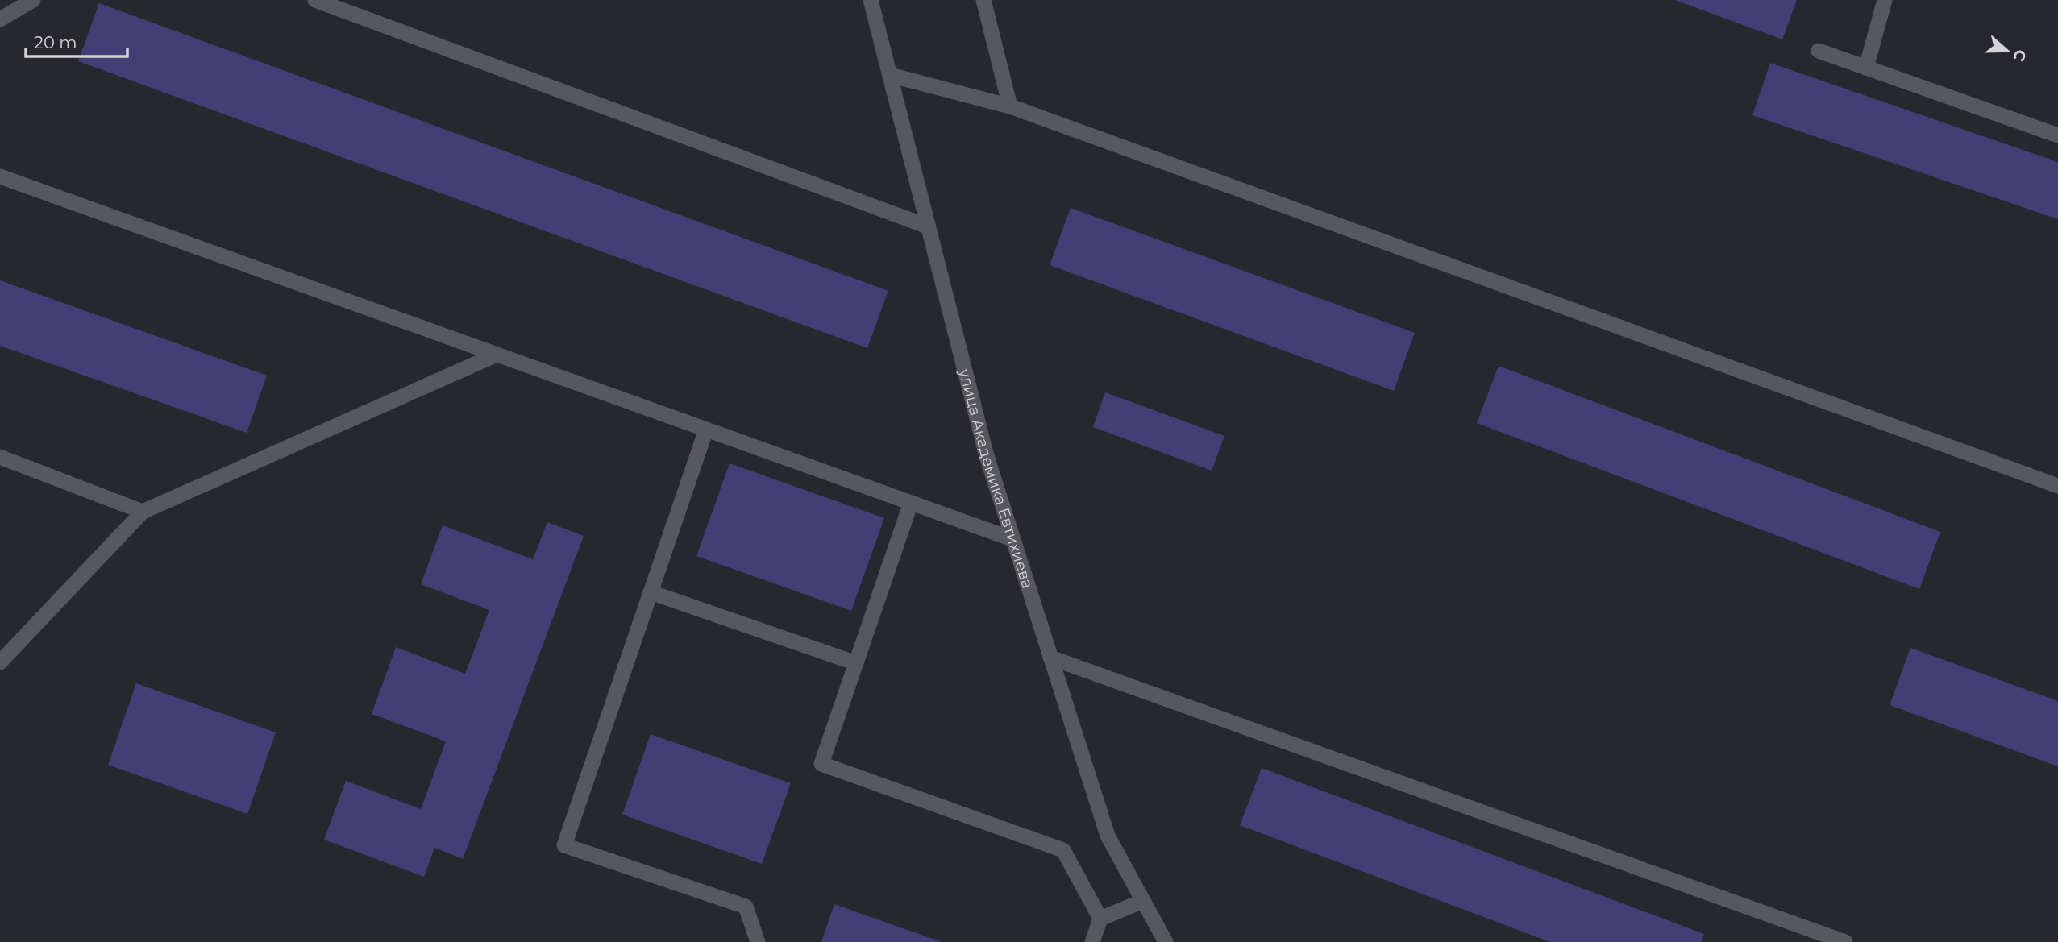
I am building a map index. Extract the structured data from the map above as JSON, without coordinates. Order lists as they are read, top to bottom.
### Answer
{
  "streets": {
    "street": ["улица Академика Евтихиева"]
  },
  "scale_bar": "20 m",
  "north": "right"
}
